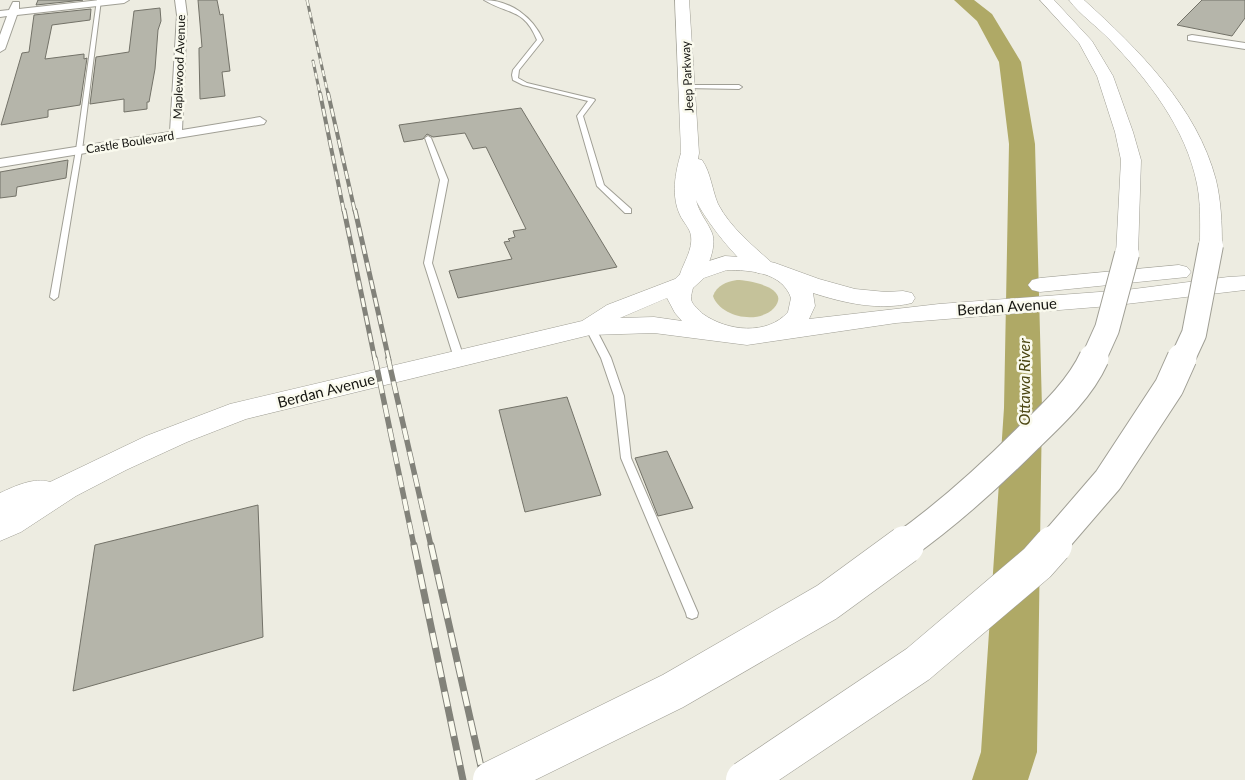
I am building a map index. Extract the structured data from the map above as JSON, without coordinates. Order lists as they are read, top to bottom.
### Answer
{
  "streets": {
    "main road": ["Jeep Parkway", "Berdan Avenue"],
    "street": ["Maplewood Avenue", "Castle Boulevard"]
  },
  "crossings": [
    ["Maplewood Avenue", "Castle Boulevard"],
    ["Jeep Parkway", "Berdan Avenue"]
  ],
  "water": ["Ottawa River"]
}
